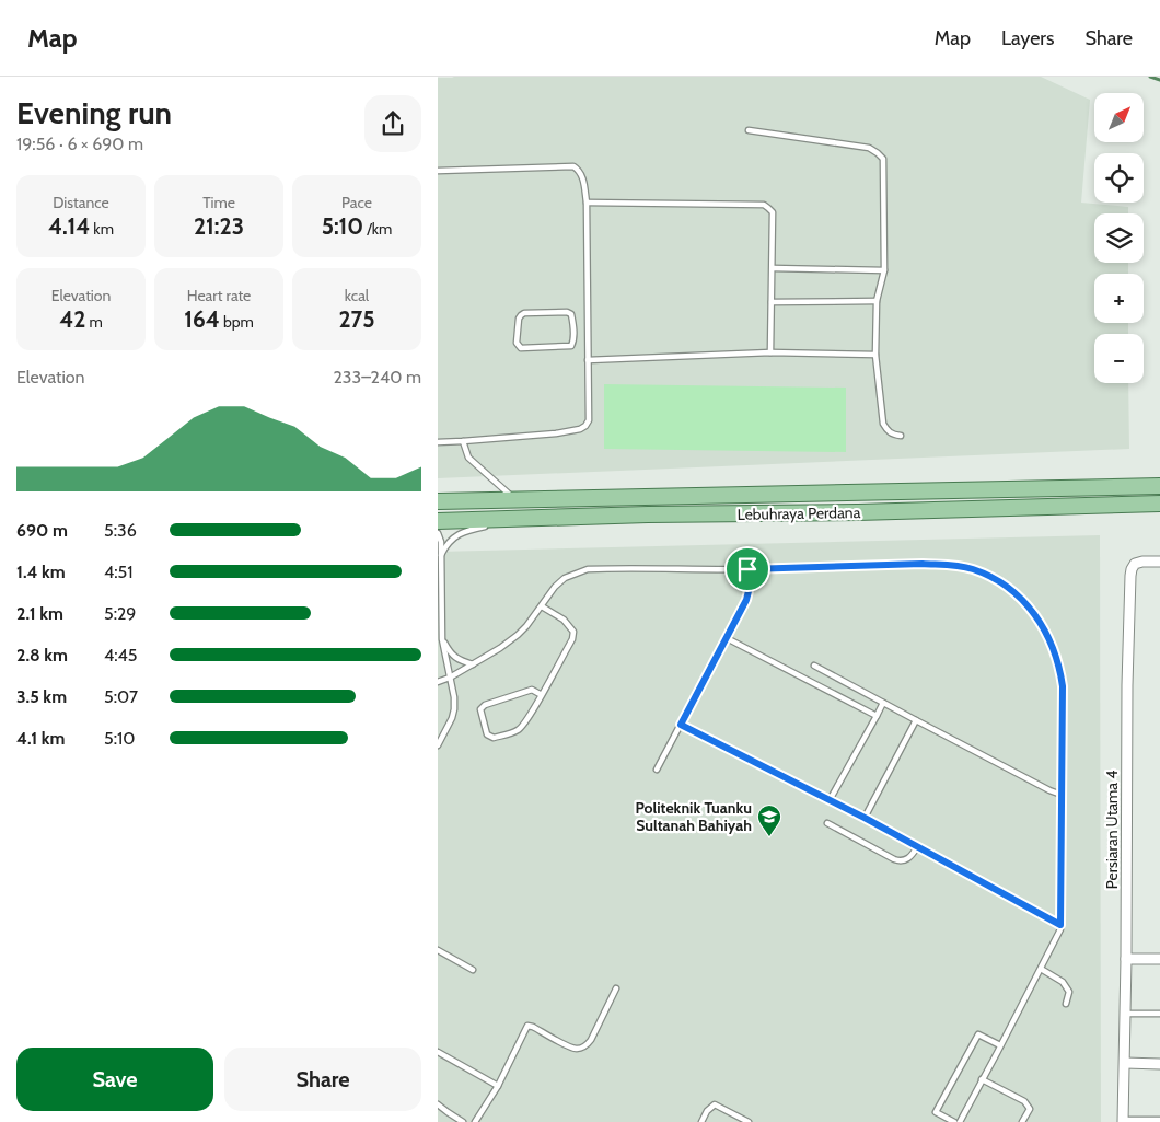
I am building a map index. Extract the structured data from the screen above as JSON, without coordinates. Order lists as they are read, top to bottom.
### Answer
{
  "streets": {
    "main road": ["Lebuhraya Perdana"],
    "street": ["Persiaran Utama 4"]
  },
  "places": {
    "school or university": ["Politeknik Tuanku Sultanah Bahiyah"]
  },
  "north": "top right",
  "page": {
    "header": "Map",
    "nav": ["Map", "Layers", "Share"],
    "heading": ["Evening run", "19:56 · 6 × 690 m"],
    "map_buttons": ["+", "−"],
    "stats": [
      ["Distance", "4.14 km"],
      ["Time", "21:23"],
      ["Pace", "5:10 /km"],
      ["Elevation", "42 m"],
      ["Heart rate", "164 bpm"],
      ["kcal", "275"]
    ],
    "chart": ["Elevation", "233–240 m"],
    "list": [
      {
        "name": "690 m",
        "note": "5:36"
      },
      {
        "name": "1.4 km",
        "note": "4:51"
      },
      {
        "name": "2.1 km",
        "note": "5:29"
      },
      {
        "name": "2.8 km",
        "note": "4:45"
      },
      {
        "name": "3.5 km",
        "note": "5:07"
      },
      {
        "name": "4.1 km",
        "note": "5:10"
      }
    ],
    "buttons": ["Save", "Share"]
  }
}
